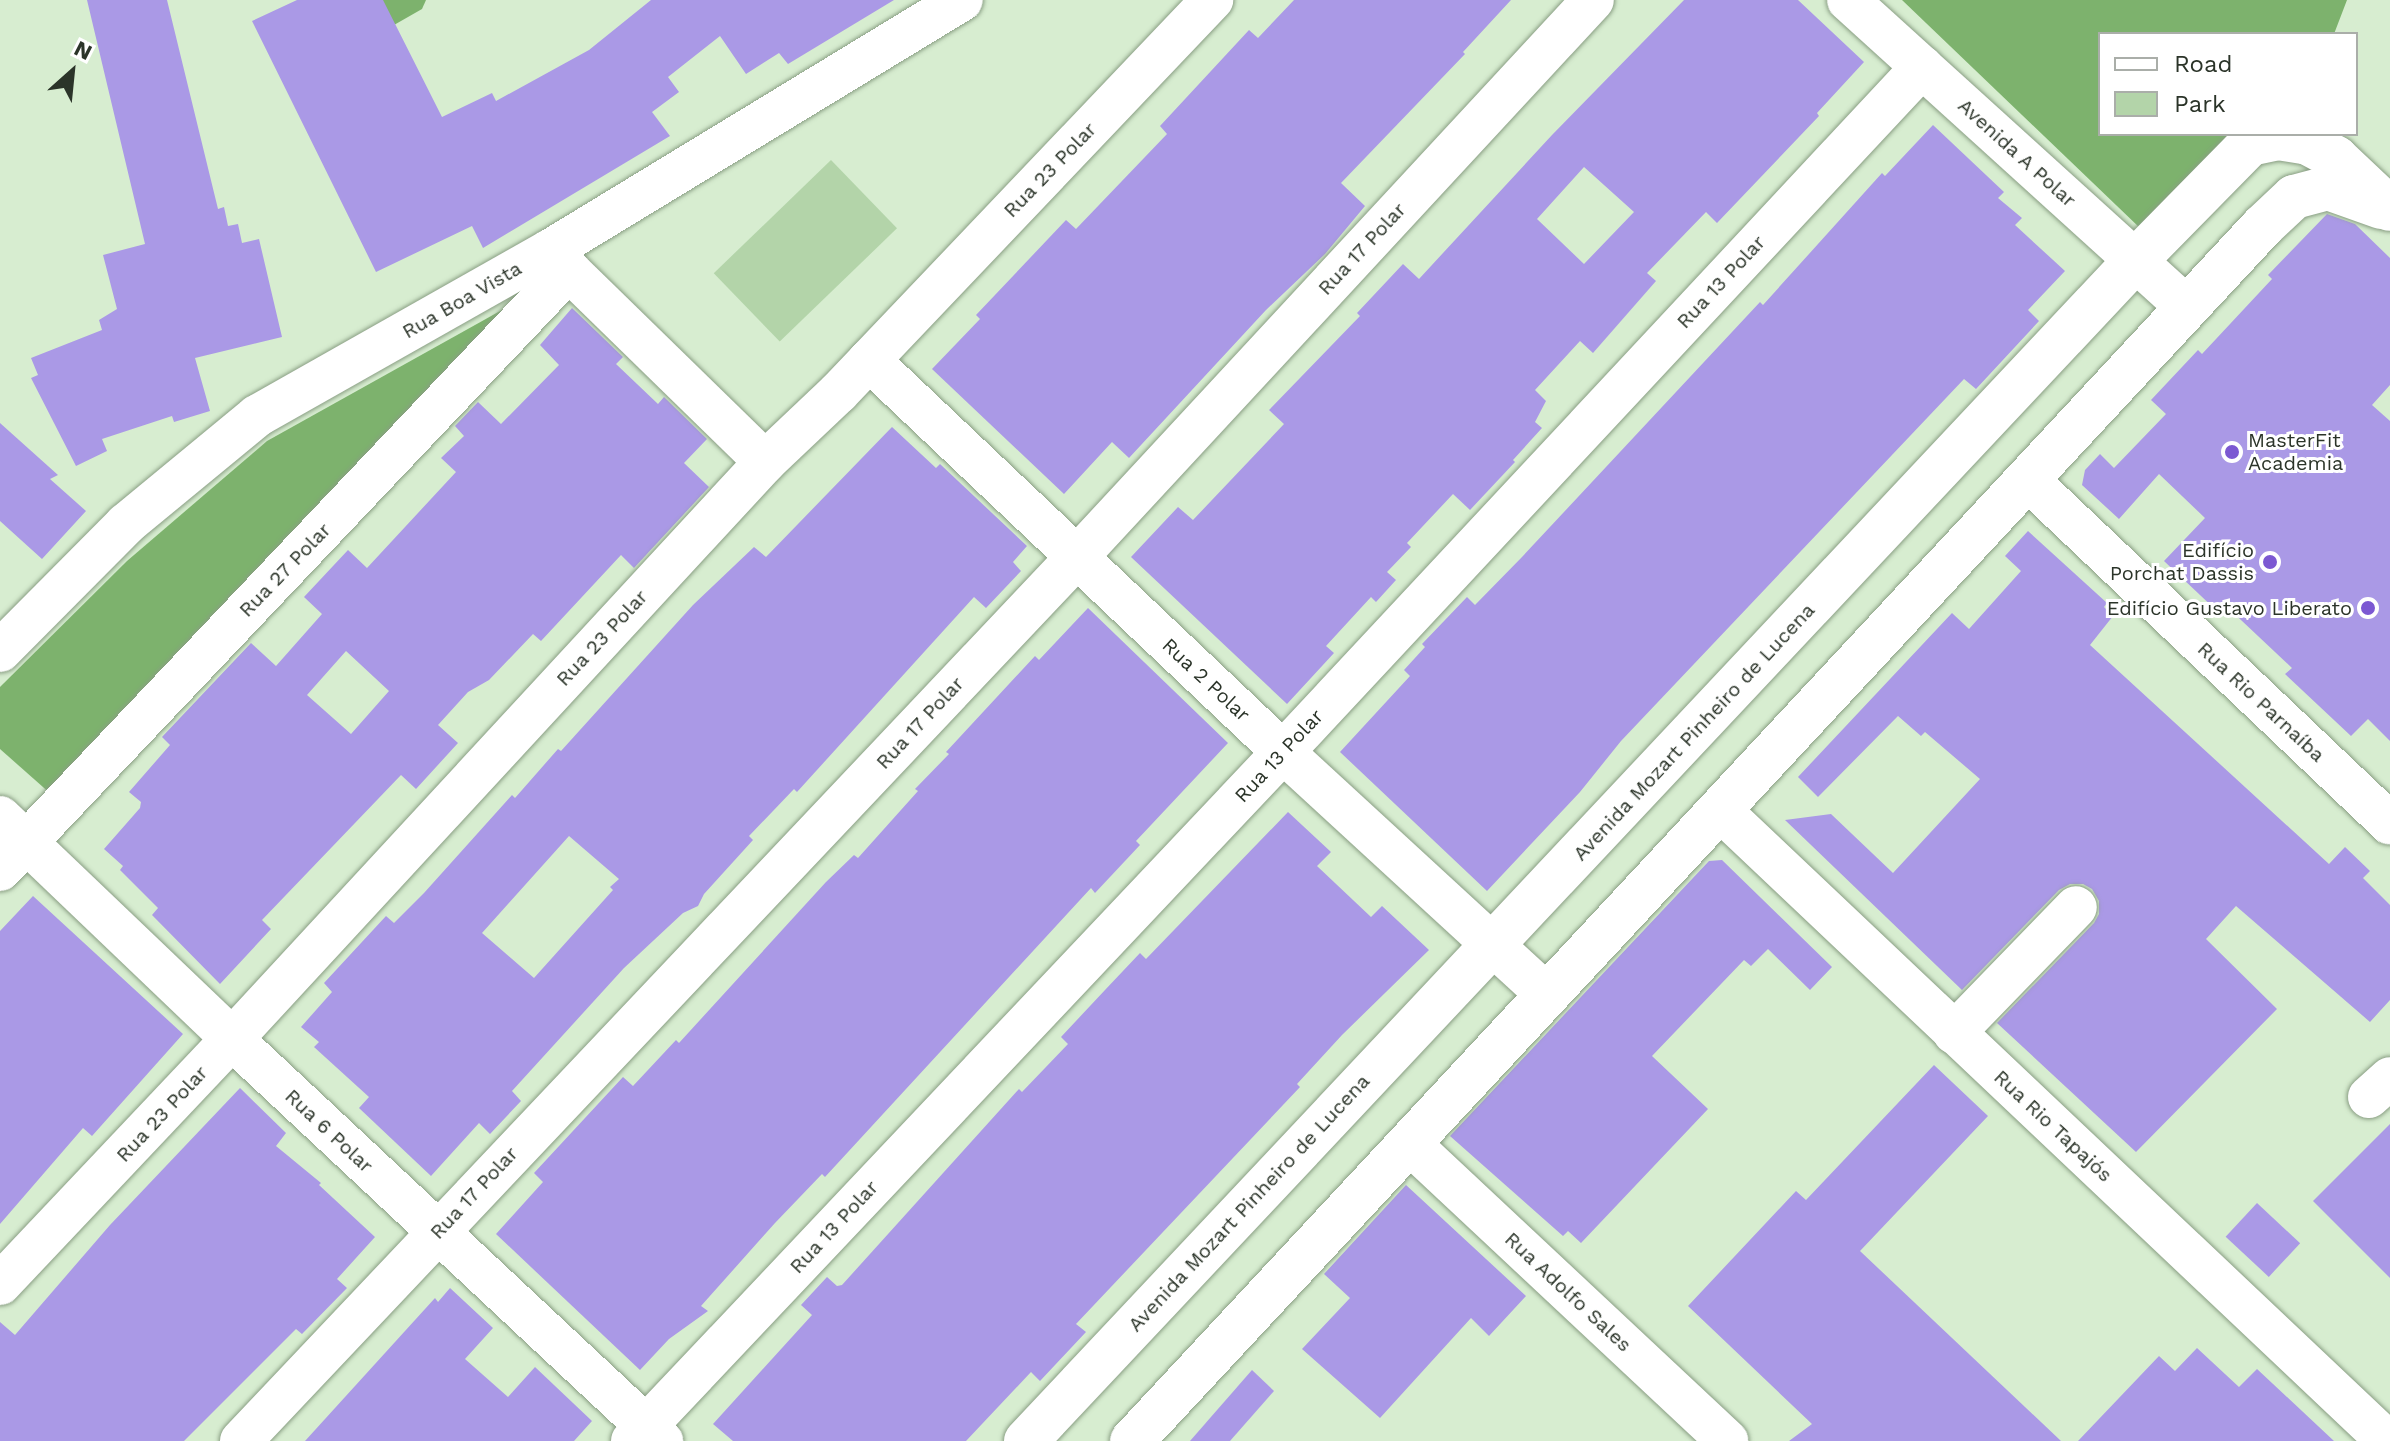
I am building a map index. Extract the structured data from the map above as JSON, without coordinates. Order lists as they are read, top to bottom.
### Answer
{
  "streets": {
    "main road": ["Avenida Mozart Pinheiro de Lucena"],
    "street": [
      "Avenida A Polar",
      "Rua 23 Polar",
      "Rua 17 Polar",
      "Rua 13 Polar",
      "Rua Boa Vista",
      "Rua 27 Polar",
      "Rua 2 Polar",
      "Rua Rio Parnaíba",
      "Rua Rio Tapajós",
      "Rua 6 Polar",
      "Rua Adolfo Sales"
    ]
  },
  "crossings": [
    ["Avenida A Polar", "Rua 13 Polar"],
    ["Avenida A Polar", "Avenida Mozart Pinheiro de Lucena"],
    ["Rua 23 Polar", "Rua 2 Polar"],
    ["Rua 23 Polar", "Rua 6 Polar"],
    ["Rua 17 Polar", "Rua 2 Polar"],
    ["Rua 17 Polar", "Rua 6 Polar"],
    ["Rua 13 Polar", "Rua 2 Polar"],
    ["Rua 13 Polar", "Rua 6 Polar"],
    ["Rua Boa Vista", "Rua 27 Polar"],
    ["Rua 27 Polar", "Rua 6 Polar"],
    ["Rua 2 Polar", "Avenida Mozart Pinheiro de Lucena"],
    ["Rua Rio Parnaíba", "Avenida Mozart Pinheiro de Lucena"],
    ["Avenida Mozart Pinheiro de Lucena", "Rua Rio Tapajós"],
    ["Avenida Mozart Pinheiro de Lucena", "Rua Adolfo Sales"]
  ],
  "places": ["MasterFit Academia", "Edifício Porchat Dassis", "Edifício Gustavo Liberato"],
  "legend": ["Road", "Park"],
  "north": "top right"
}
